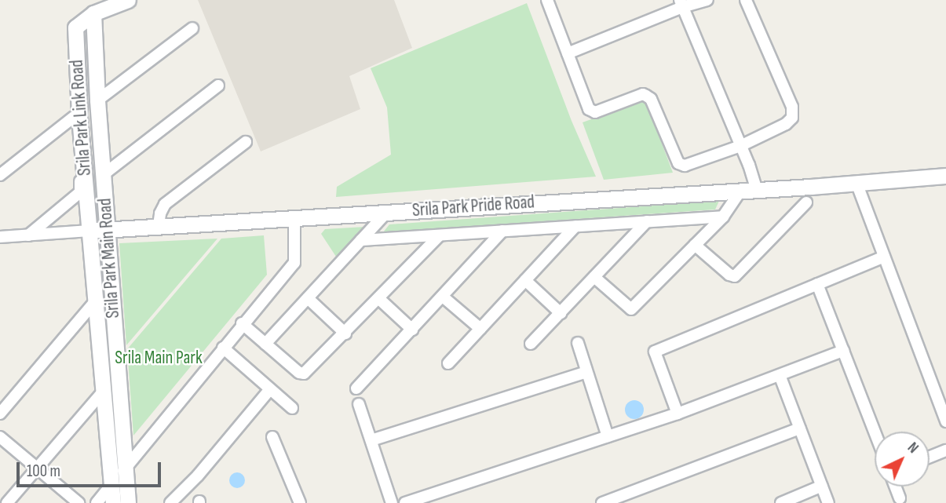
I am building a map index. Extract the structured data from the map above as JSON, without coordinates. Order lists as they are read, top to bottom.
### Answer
{
  "streets": {
    "street": ["Srila Park Link Road", "Srila Park Pride Road", "Srila Park Main Road"]
  },
  "crossings": [
    ["Srila Park Link Road", "Srila Park Pride Road"],
    ["Srila Park Link Road", "Srila Park Main Road"],
    ["Srila Park Pride Road", "Srila Park Main Road"]
  ],
  "parks": ["Srila Main Park"],
  "scale_bar": "100 m",
  "north": "top right"
}
